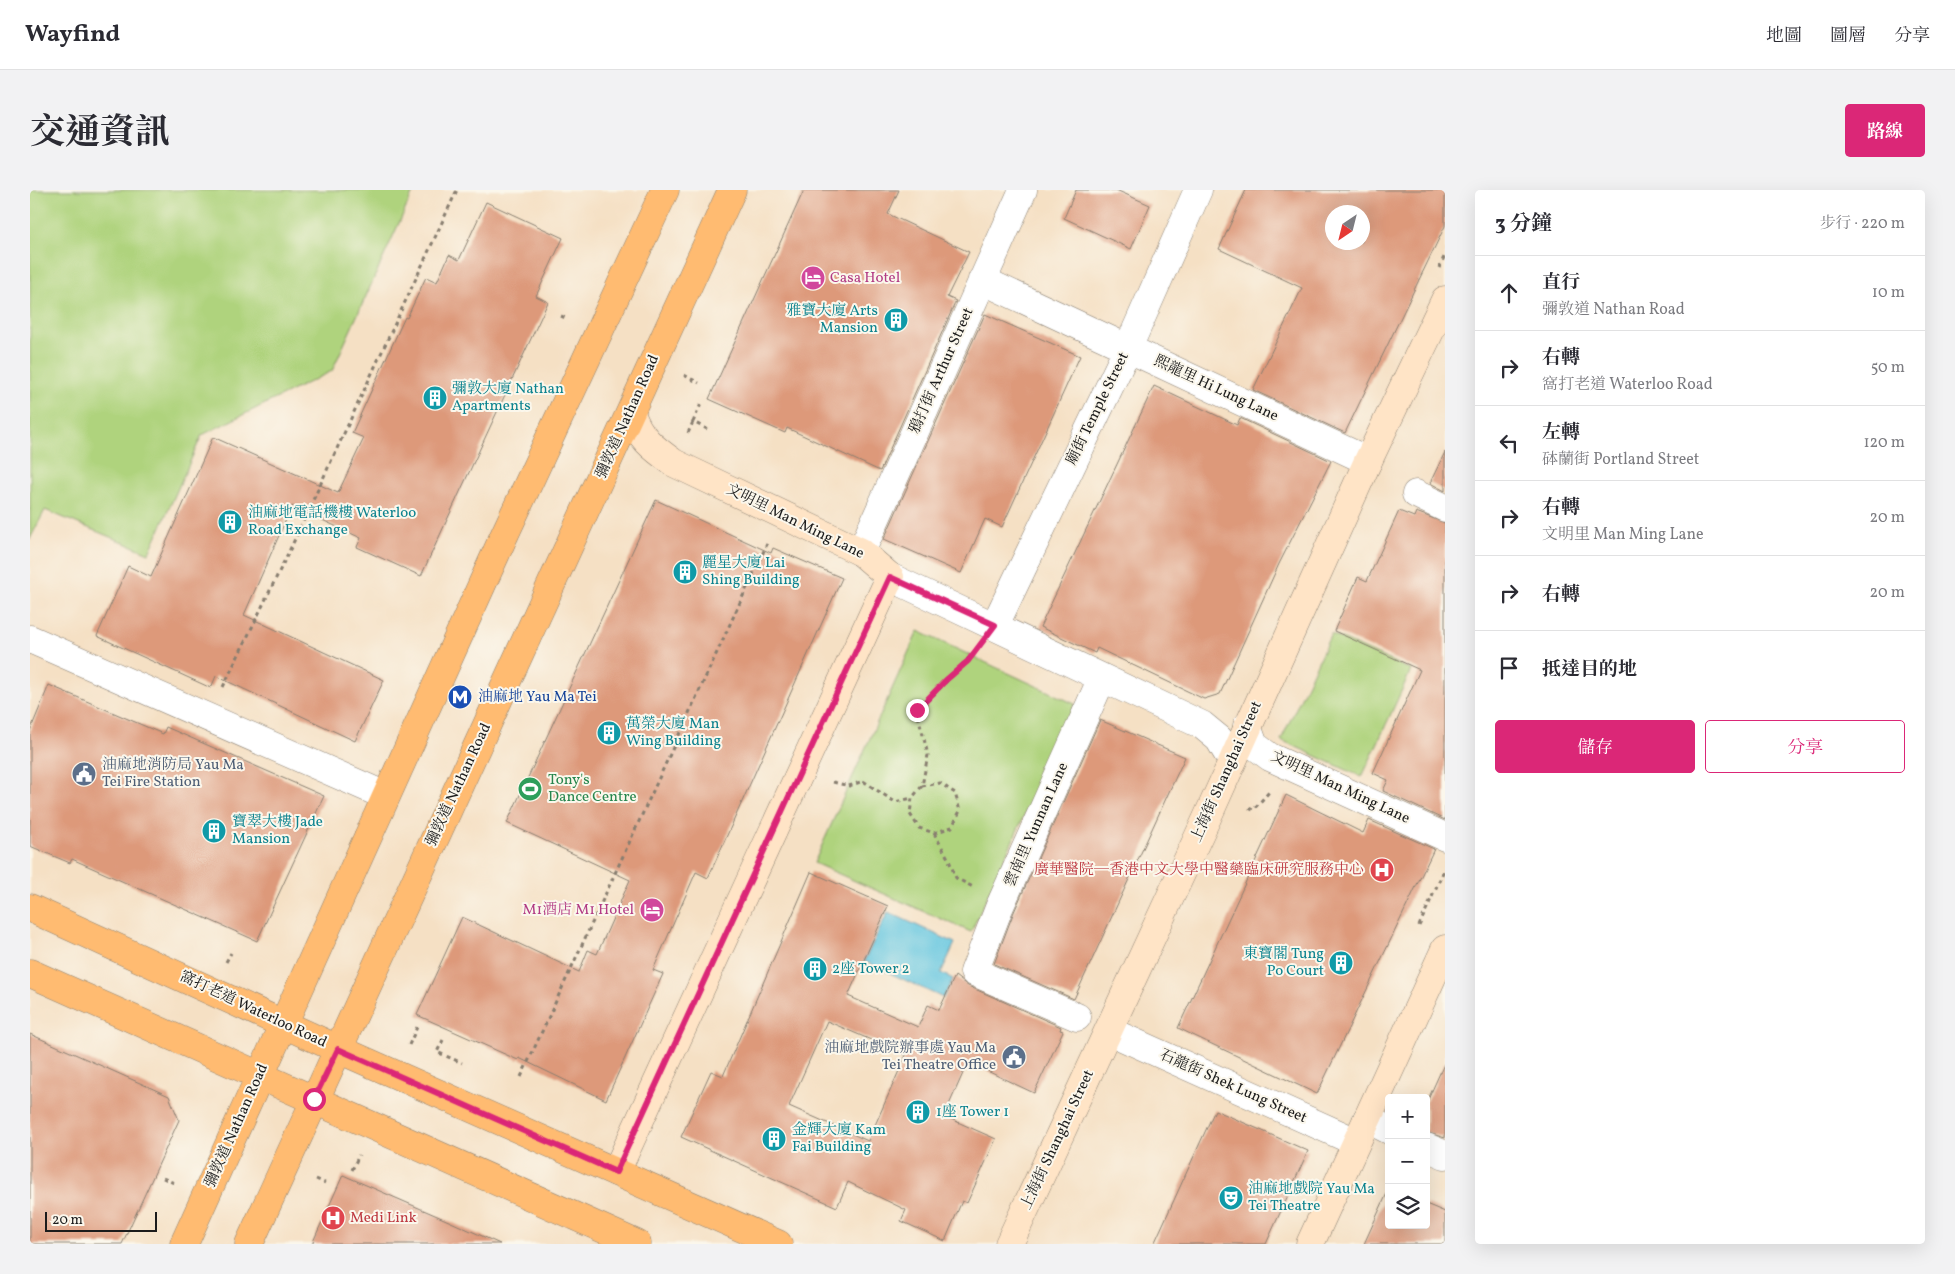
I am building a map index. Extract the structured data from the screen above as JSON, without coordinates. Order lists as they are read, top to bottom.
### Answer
{
  "streets": {
    "main road": [
      "彌敦道 Nathan Road",
      "文明里 Man Ming Lane",
      "上海街 Shanghai Street",
      "窩打老道 Waterloo Road"
    ],
    "street": [
      "鴉打街 Arthur Street",
      "熙龍里 Hi Lung Lane",
      "廟街 Temple Street",
      "雲南里 Yunnan Lane",
      "石龍街 Shek Lung Street"
    ]
  },
  "crossings": [
    ["鴉打街 Arthur Street", "熙龍里 Hi Lung Lane"],
    ["鴉打街 Arthur Street", "文明里 Man Ming Lane"],
    ["熙龍里 Hi Lung Lane", "廟街 Temple Street"],
    ["熙龍里 Hi Lung Lane", "上海街 Shanghai Street"],
    ["廟街 Temple Street", "文明里 Man Ming Lane"],
    ["彌敦道 Nathan Road", "文明里 Man Ming Lane"],
    ["彌敦道 Nathan Road", "窩打老道 Waterloo Road"],
    ["文明里 Man Ming Lane", "上海街 Shanghai Street"],
    ["文明里 Man Ming Lane", "雲南里 Yunnan Lane"],
    ["上海街 Shanghai Street", "石龍街 Shek Lung Street"]
  ],
  "places": {
    "hotel": ["Casa Hotel", "M1酒店 M1 Hotel"],
    "building": [
      "雅寶大廈 Arts Mansion",
      "彌敦大廈 Nathan Apartments",
      "油麻地電話機樓 Waterloo Road Exchange",
      "麗星大廈 Lai Shing Building",
      "萬榮大廈 Man Wing Building",
      "寶翠大樓 Jade Mansion",
      "東寶閣 Tung Po Court",
      "2座 Tower 2",
      "1座 Tower 1",
      "金輝大廈 Kam Fai Building"
    ],
    "metro station": ["油麻地 Yau Ma Tei"],
    "public building": ["油麻地消防局 Yau Ma Tei Fire Station", "油麻地戲院辦事處 Yau Ma Tei Theatre Office"],
    "sports": ["Tony's Dance Centre"],
    "hospital": ["廣華醫院─香港中文大學中醫藥臨床研究服務中心", "Medi Link"],
    "theatre": ["油麻地戲院 Yau Ma Tei Theatre"]
  },
  "scale_bar": "20 m",
  "north": "bottom left",
  "page": {
    "header": "Wayfind",
    "nav": ["地圖", "圖層", "分享"],
    "title": "交通資訊",
    "buttons": [
      "路線",
      ["儲存", "分享"]
    ],
    "heading": ["3 分鐘", "步行 · 220 m"],
    "list": [
      ["直行", "彌敦道 Nathan Road", "10 m"],
      ["右轉", "窩打老道 Waterloo Road", "50 m"],
      ["左轉", "砵蘭街 Portland Street", "120 m"],
      ["右轉", "文明里 Man Ming Lane", "20 m"],
      ["右轉", "20 m"],
      "抵達目的地"
    ],
    "map_buttons": ["+", "−"],
    "scale": "20 m"
  }
}
